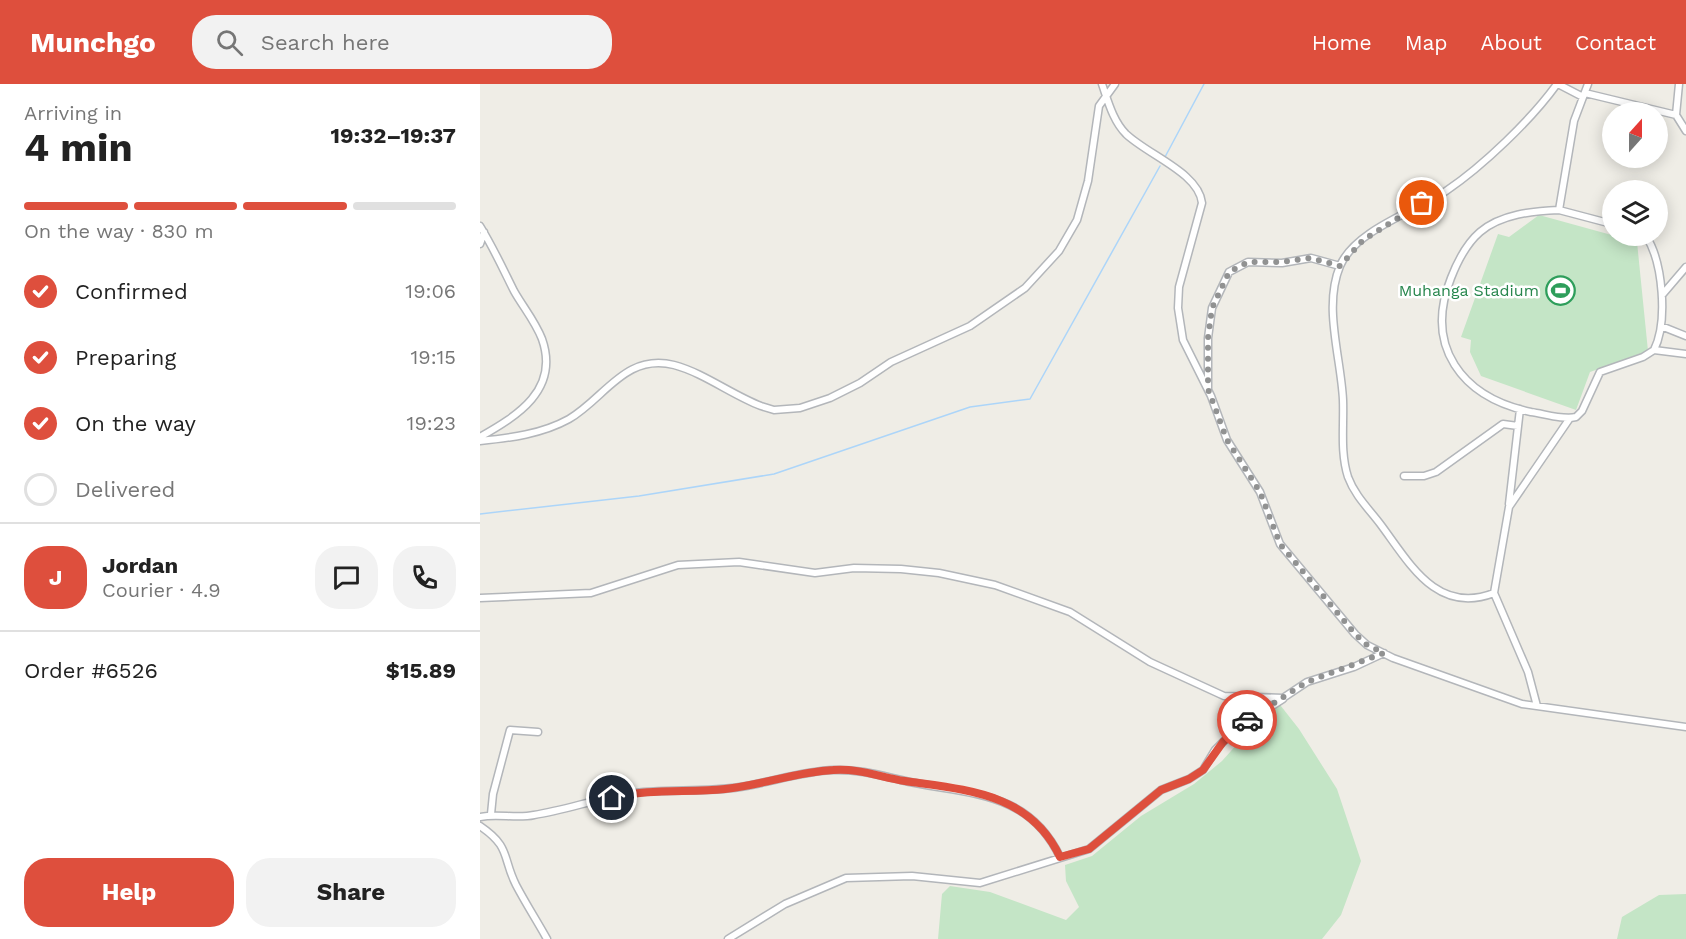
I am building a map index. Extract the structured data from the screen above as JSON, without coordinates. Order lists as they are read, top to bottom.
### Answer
{
  "places": {
    "sports": ["Muhanga Stadium"]
  },
  "north": "top",
  "page": {
    "header": "Munchgo",
    "search": "Search here",
    "nav": [
      "Home",
      "Map",
      "About",
      "Contact"
    ],
    "heading": ["4 min", "Arriving in", "19:32–19:37"],
    "panel": [
      "Jordan",
      "Courier · 4.9",
      "Order #6526",
      "$15.89"
    ],
    "bar": "On the way · 830 m",
    "list": [
      ["Confirmed", "19:06"],
      ["Preparing", "19:15"],
      ["On the way", "19:23"],
      "Delivered"
    ],
    "round": "J",
    "buttons": ["Help", "Share"]
  }
}
